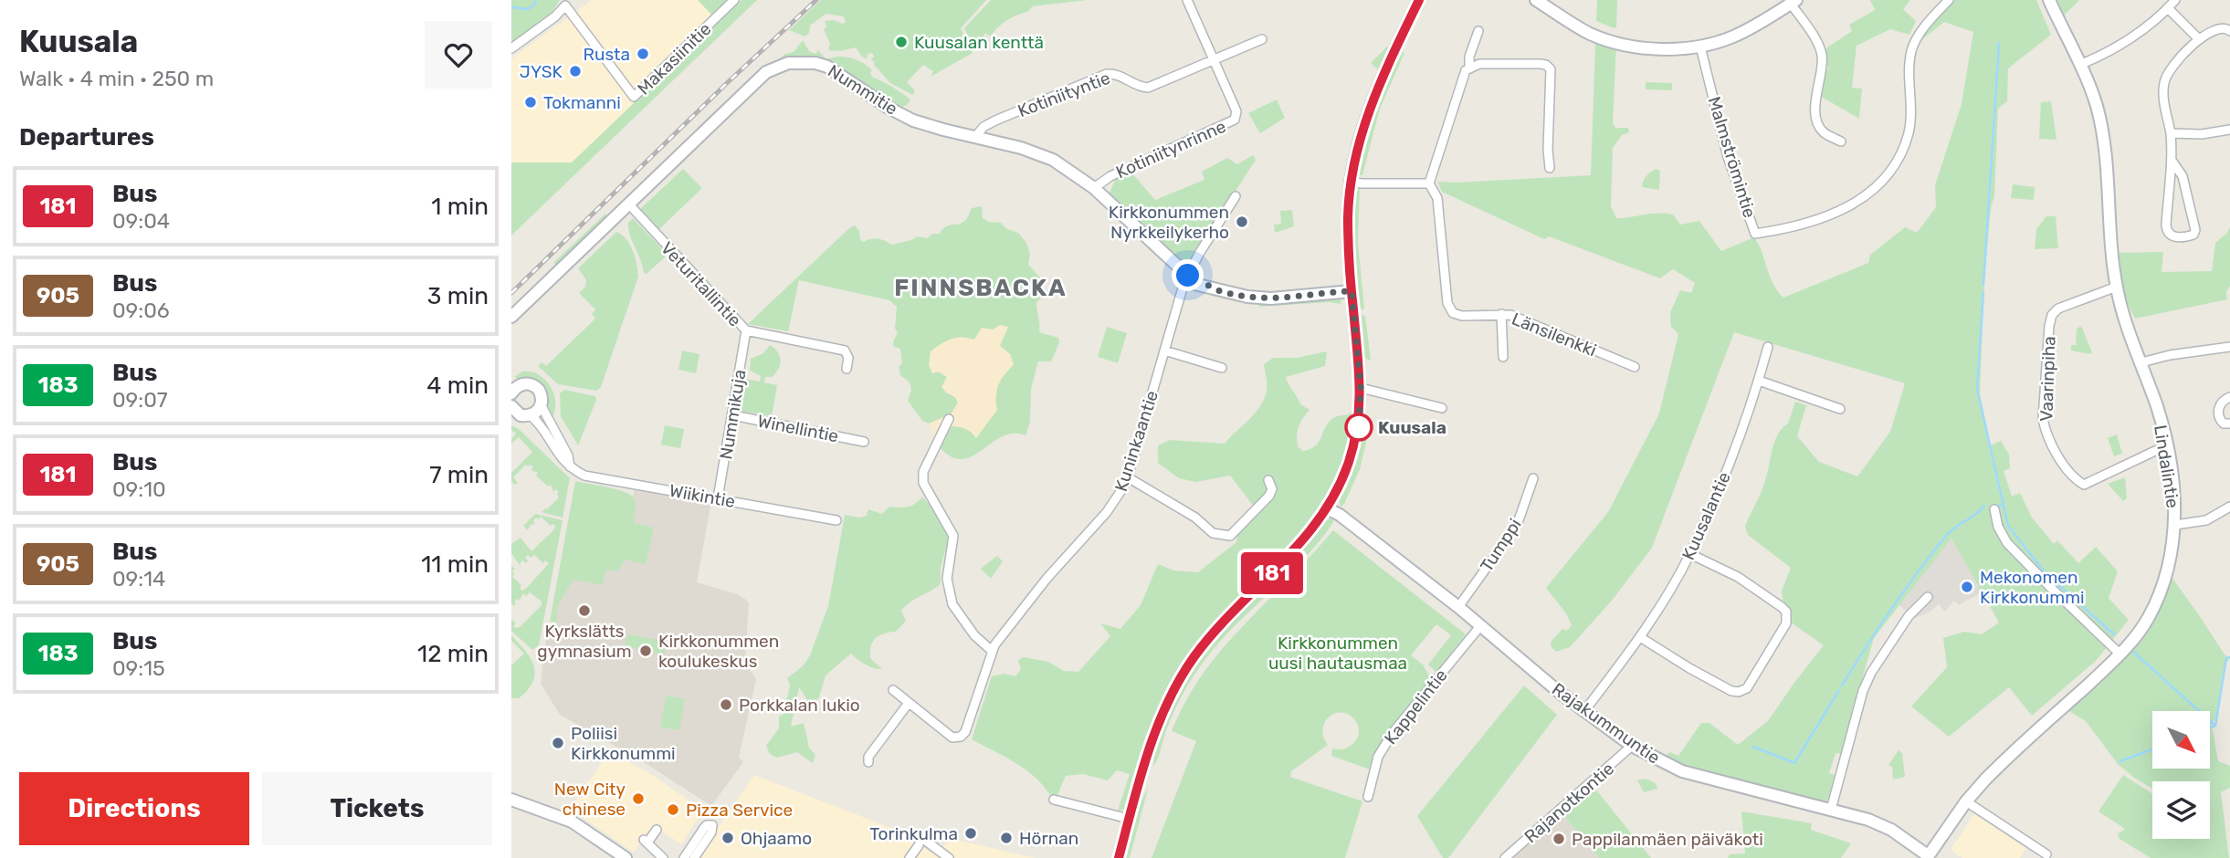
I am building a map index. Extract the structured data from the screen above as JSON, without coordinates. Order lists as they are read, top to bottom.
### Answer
{
  "streets": {
    "street": [
      "Makasiinitie",
      "Nummitie",
      "Kotiniityntie",
      "Kotiniitynrinne",
      "Malmströmintie",
      "Veturitallintie",
      "Länsilenkki",
      "Vaarinpiha",
      "Nummikuja",
      "Winellintie",
      "Kuninkaantie",
      "Lindalintie",
      "Wiikintie",
      "Kuusalantie",
      "Tumppi",
      "Kappelintie",
      "Rajakummuntie",
      "Rajanotkontie"
    ]
  },
  "crossings": [
    ["Nummitie", "Kotiniityntie"],
    ["Nummitie", "Kotiniitynrinne"],
    ["Nummitie", "Veturitallintie"],
    ["Nummitie", "Kuninkaantie"],
    ["Kotiniityntie", "Kotiniitynrinne"],
    ["Veturitallintie", "Nummikuja"],
    ["Vaarinpiha", "Lindalintie"],
    ["Nummikuja", "Winellintie"],
    ["Nummikuja", "Wiikintie"],
    ["Lindalintie", "Rajakummuntie"],
    ["Kuusalantie", "Rajakummuntie"],
    ["Tumppi", "Rajakummuntie"],
    ["Kappelintie", "Rajakummuntie"],
    ["Rajakummuntie", "Rajanotkontie"]
  ],
  "districts": ["FINNSBACKA"],
  "parks": ["Kirkkonummen uusi hautausmaa"],
  "places": [
    "Kuusalan kenttä",
    "Rusta",
    "JYSK",
    "Tokmanni",
    "Kirkkonummen Nyrkkeilykerho",
    "Kuusala",
    "Mekonomen Kirkkonummi",
    "Kyrkslätts gymnasium",
    "Kirkkonummen koulukeskus",
    "Porkkalan lukio",
    "Poliisi Kirkkonummi",
    "New City chinese",
    "Pizza Service",
    "Torinkulma",
    "Ohjaamo",
    "Hörnan",
    "Pappilanmäen päiväkoti"
  ],
  "lines": ["bus line 181"],
  "north": "bottom right",
  "page": {
    "heading": [
      ["Kuusala", "Walk · 4 min · 250 m"],
      "Departures"
    ],
    "on_map": "181",
    "list": [
      {
        "mark": "181",
        "name": "Bus",
        "note": "09:04",
        "value": "1 min"
      },
      {
        "mark": "905",
        "name": "Bus",
        "note": "09:06",
        "value": "3 min"
      },
      {
        "mark": "183",
        "name": "Bus",
        "note": "09:07",
        "value": "4 min"
      },
      {
        "mark": "181",
        "name": "Bus",
        "note": "09:10",
        "value": "7 min"
      },
      {
        "mark": "905",
        "name": "Bus",
        "note": "09:14",
        "value": "11 min"
      },
      {
        "mark": "183",
        "name": "Bus",
        "note": "09:15",
        "value": "12 min"
      }
    ],
    "buttons": ["Directions", "Tickets"]
  }
}
